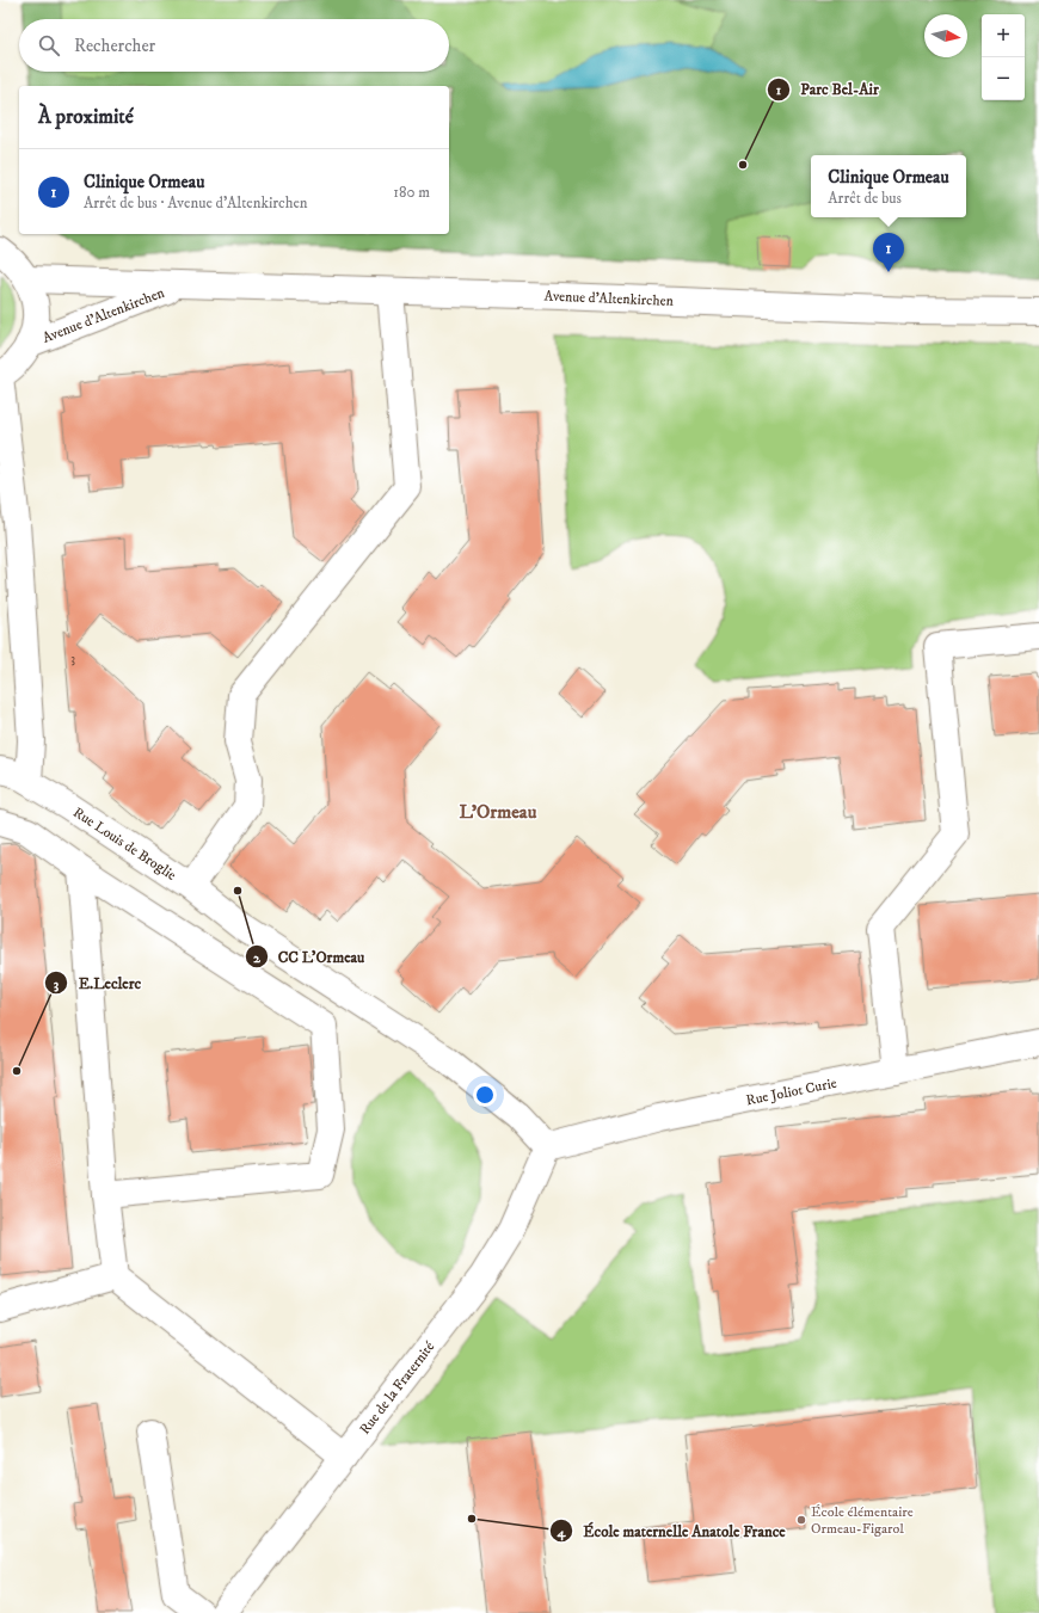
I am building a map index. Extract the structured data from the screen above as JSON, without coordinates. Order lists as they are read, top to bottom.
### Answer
{
  "streets": {
    "street": [
      "Avenue d'Altenkirchen",
      "Rue Louis de Broglie",
      "Rue Joliot Curie",
      "Rue de la Fraternité"
    ]
  },
  "crossings": [
    ["Rue Louis de Broglie", "Rue Joliot Curie"],
    ["Rue Louis de Broglie", "Rue de la Fraternité"],
    ["Rue Joliot Curie", "Rue de la Fraternité"]
  ],
  "districts": ["L'Ormeau"],
  "places": [
    "Parc Bel-Air",
    "CC L'Ormeau",
    "E.Leclerc",
    "École maternelle Anatole France",
    "École élémentaire Ormeau-Figarol"
  ],
  "house_numbers": ["3"],
  "north": "right",
  "page": {
    "map_buttons": ["+", "−"],
    "search": "Rechercher",
    "heading": "À proximité",
    "list": [
      {
        "mark": "1",
        "name": "Clinique Ormeau",
        "note": "Arrêt de bus · Avenue d'Altenkirchen",
        "value": "180 m"
      }
    ],
    "popup": ["Clinique Ormeau", "Arrêt de bus"],
    "pins": "1"
  }
}
